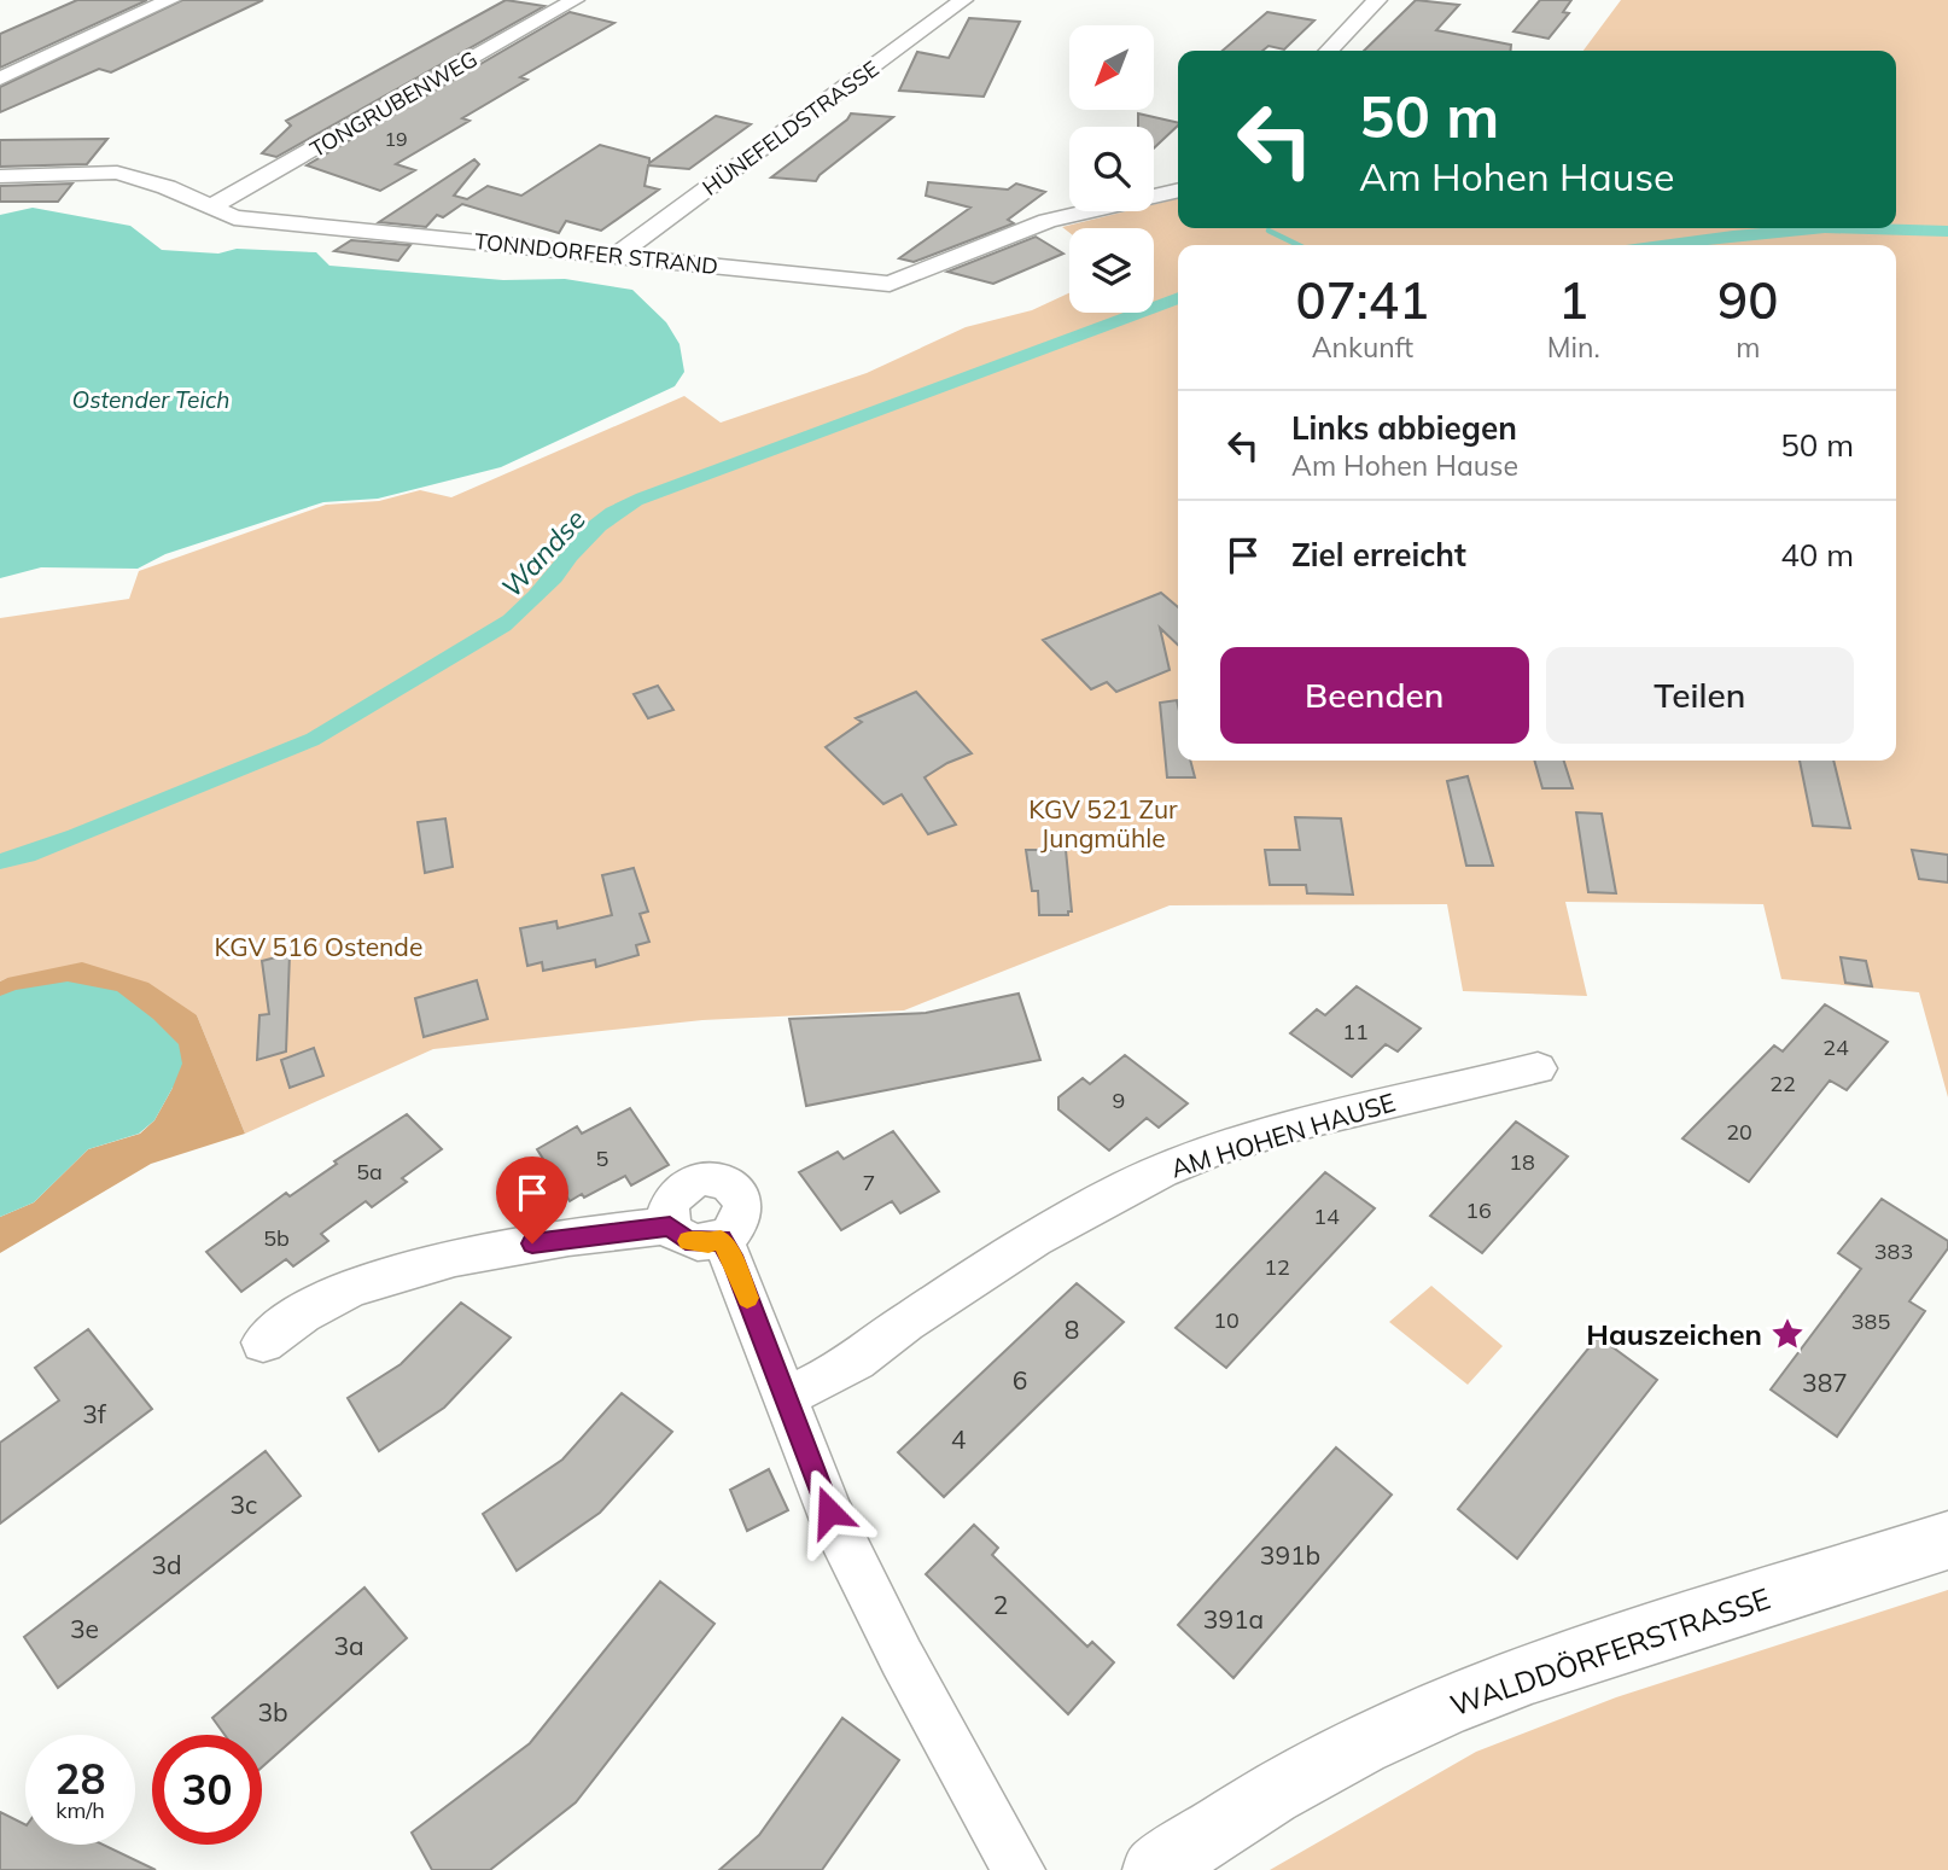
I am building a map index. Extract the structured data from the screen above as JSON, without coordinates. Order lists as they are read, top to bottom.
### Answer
{
  "streets": {
    "street": [
      "TONGRUBENWEG",
      "HÜNEFELDSTRASSE",
      "TONNDORFER STRAND",
      "AM HOHEN HAUSE",
      "WALDDÖRFERSTRASSE"
    ]
  },
  "crossings": [
    ["TONGRUBENWEG", "TONNDORFER STRAND"],
    ["HÜNEFELDSTRASSE", "TONNDORFER STRAND"]
  ],
  "water": ["Ostender Teich", "Wandse"],
  "parks": ["KGV 521 Zur Jungmühle", "KGV 516 Ostende"],
  "places": {
    "place": ["Hauszeichen"]
  },
  "house_numbers": [
    "19",
    "11",
    "24",
    "22",
    "9",
    "20",
    "5",
    "18",
    "5a",
    "7",
    "16",
    "14",
    "5b",
    "383",
    "12",
    "10",
    "385",
    "8",
    "6",
    "387",
    "3f",
    "4",
    "3c",
    "391b",
    "3d",
    "2",
    "391a",
    "3e",
    "3a",
    "3b"
  ],
  "north": "bottom left",
  "page": {
    "turn": ["50 m", "Am Hohen Hause"],
    "eta": [
      "07:41",
      "Ankunft",
      "1",
      "Min.",
      "90",
      "m"
    ],
    "list": [
      {
        "name": "Links abbiegen",
        "note": "Am Hohen Hause",
        "value": "50 m"
      },
      {
        "name": "Ziel erreicht",
        "value": "40 m"
      }
    ],
    "buttons": ["Beenden", "Teilen"],
    "speed": "28 km/h",
    "limit": "30"
  }
}
